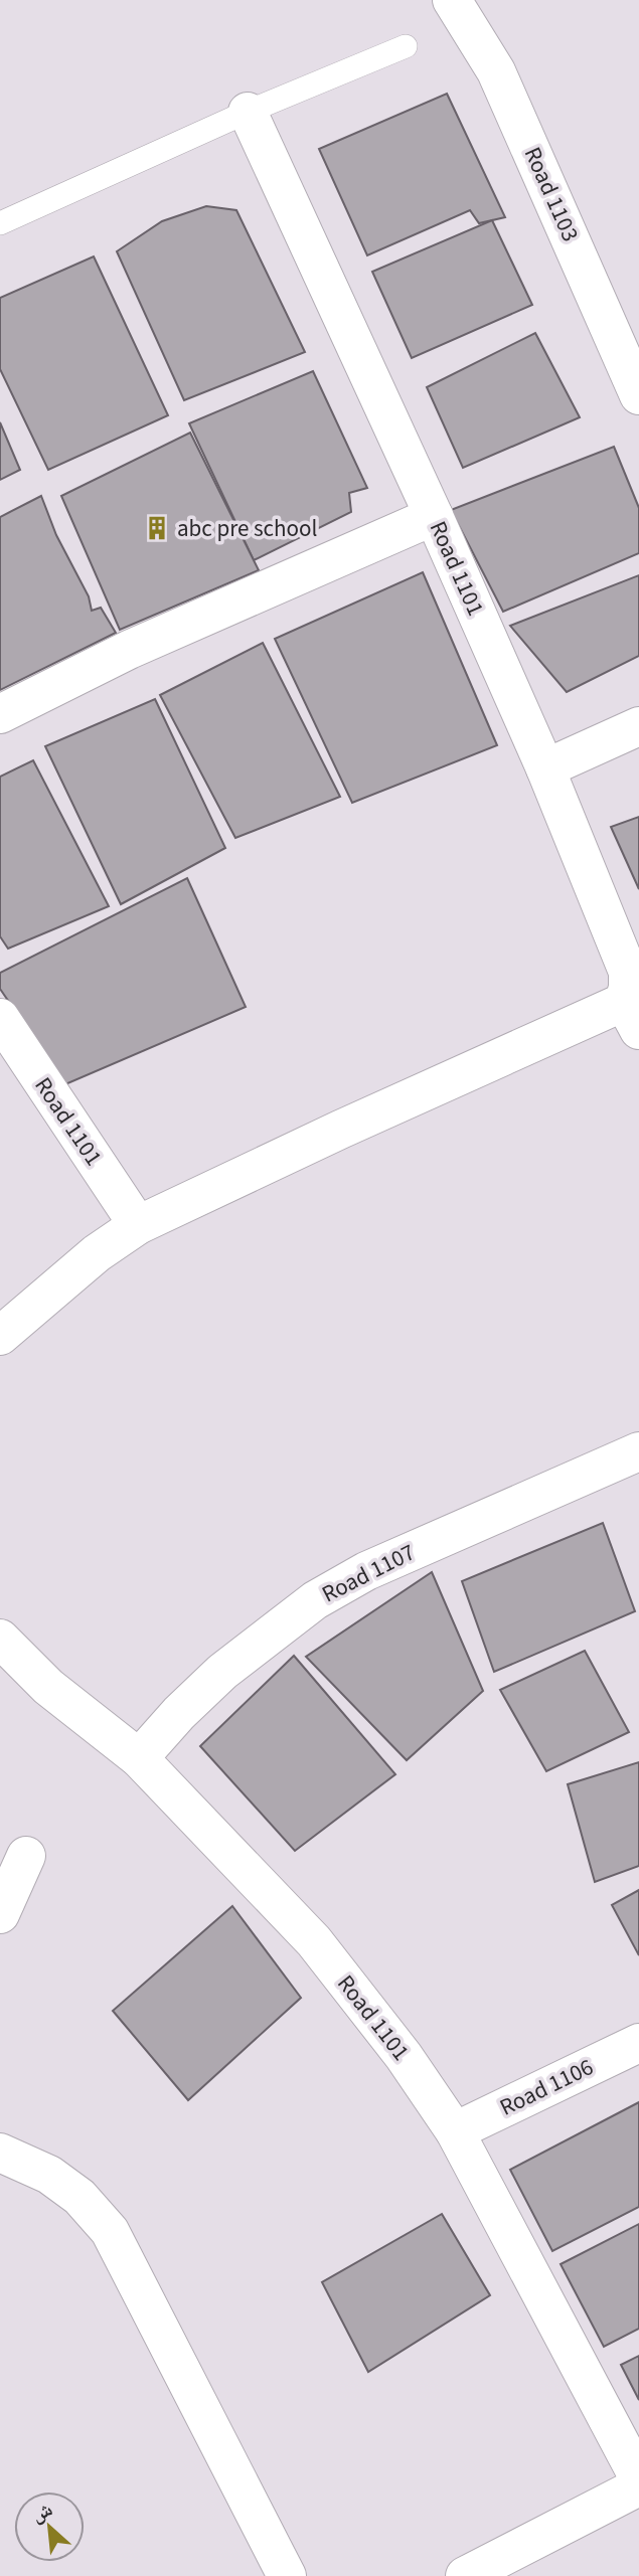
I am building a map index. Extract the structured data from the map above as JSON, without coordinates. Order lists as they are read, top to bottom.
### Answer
{
  "streets": {
    "street": [
      "Road 1103",
      "Road 1101",
      "Road 1107",
      "Road 1106"
    ]
  },
  "crossings": [
    ["Road 1101", "Road 1107"],
    ["Road 1101", "Road 1106"]
  ],
  "places": {
    "building": ["abc pre school"]
  },
  "north": "top left"
}
